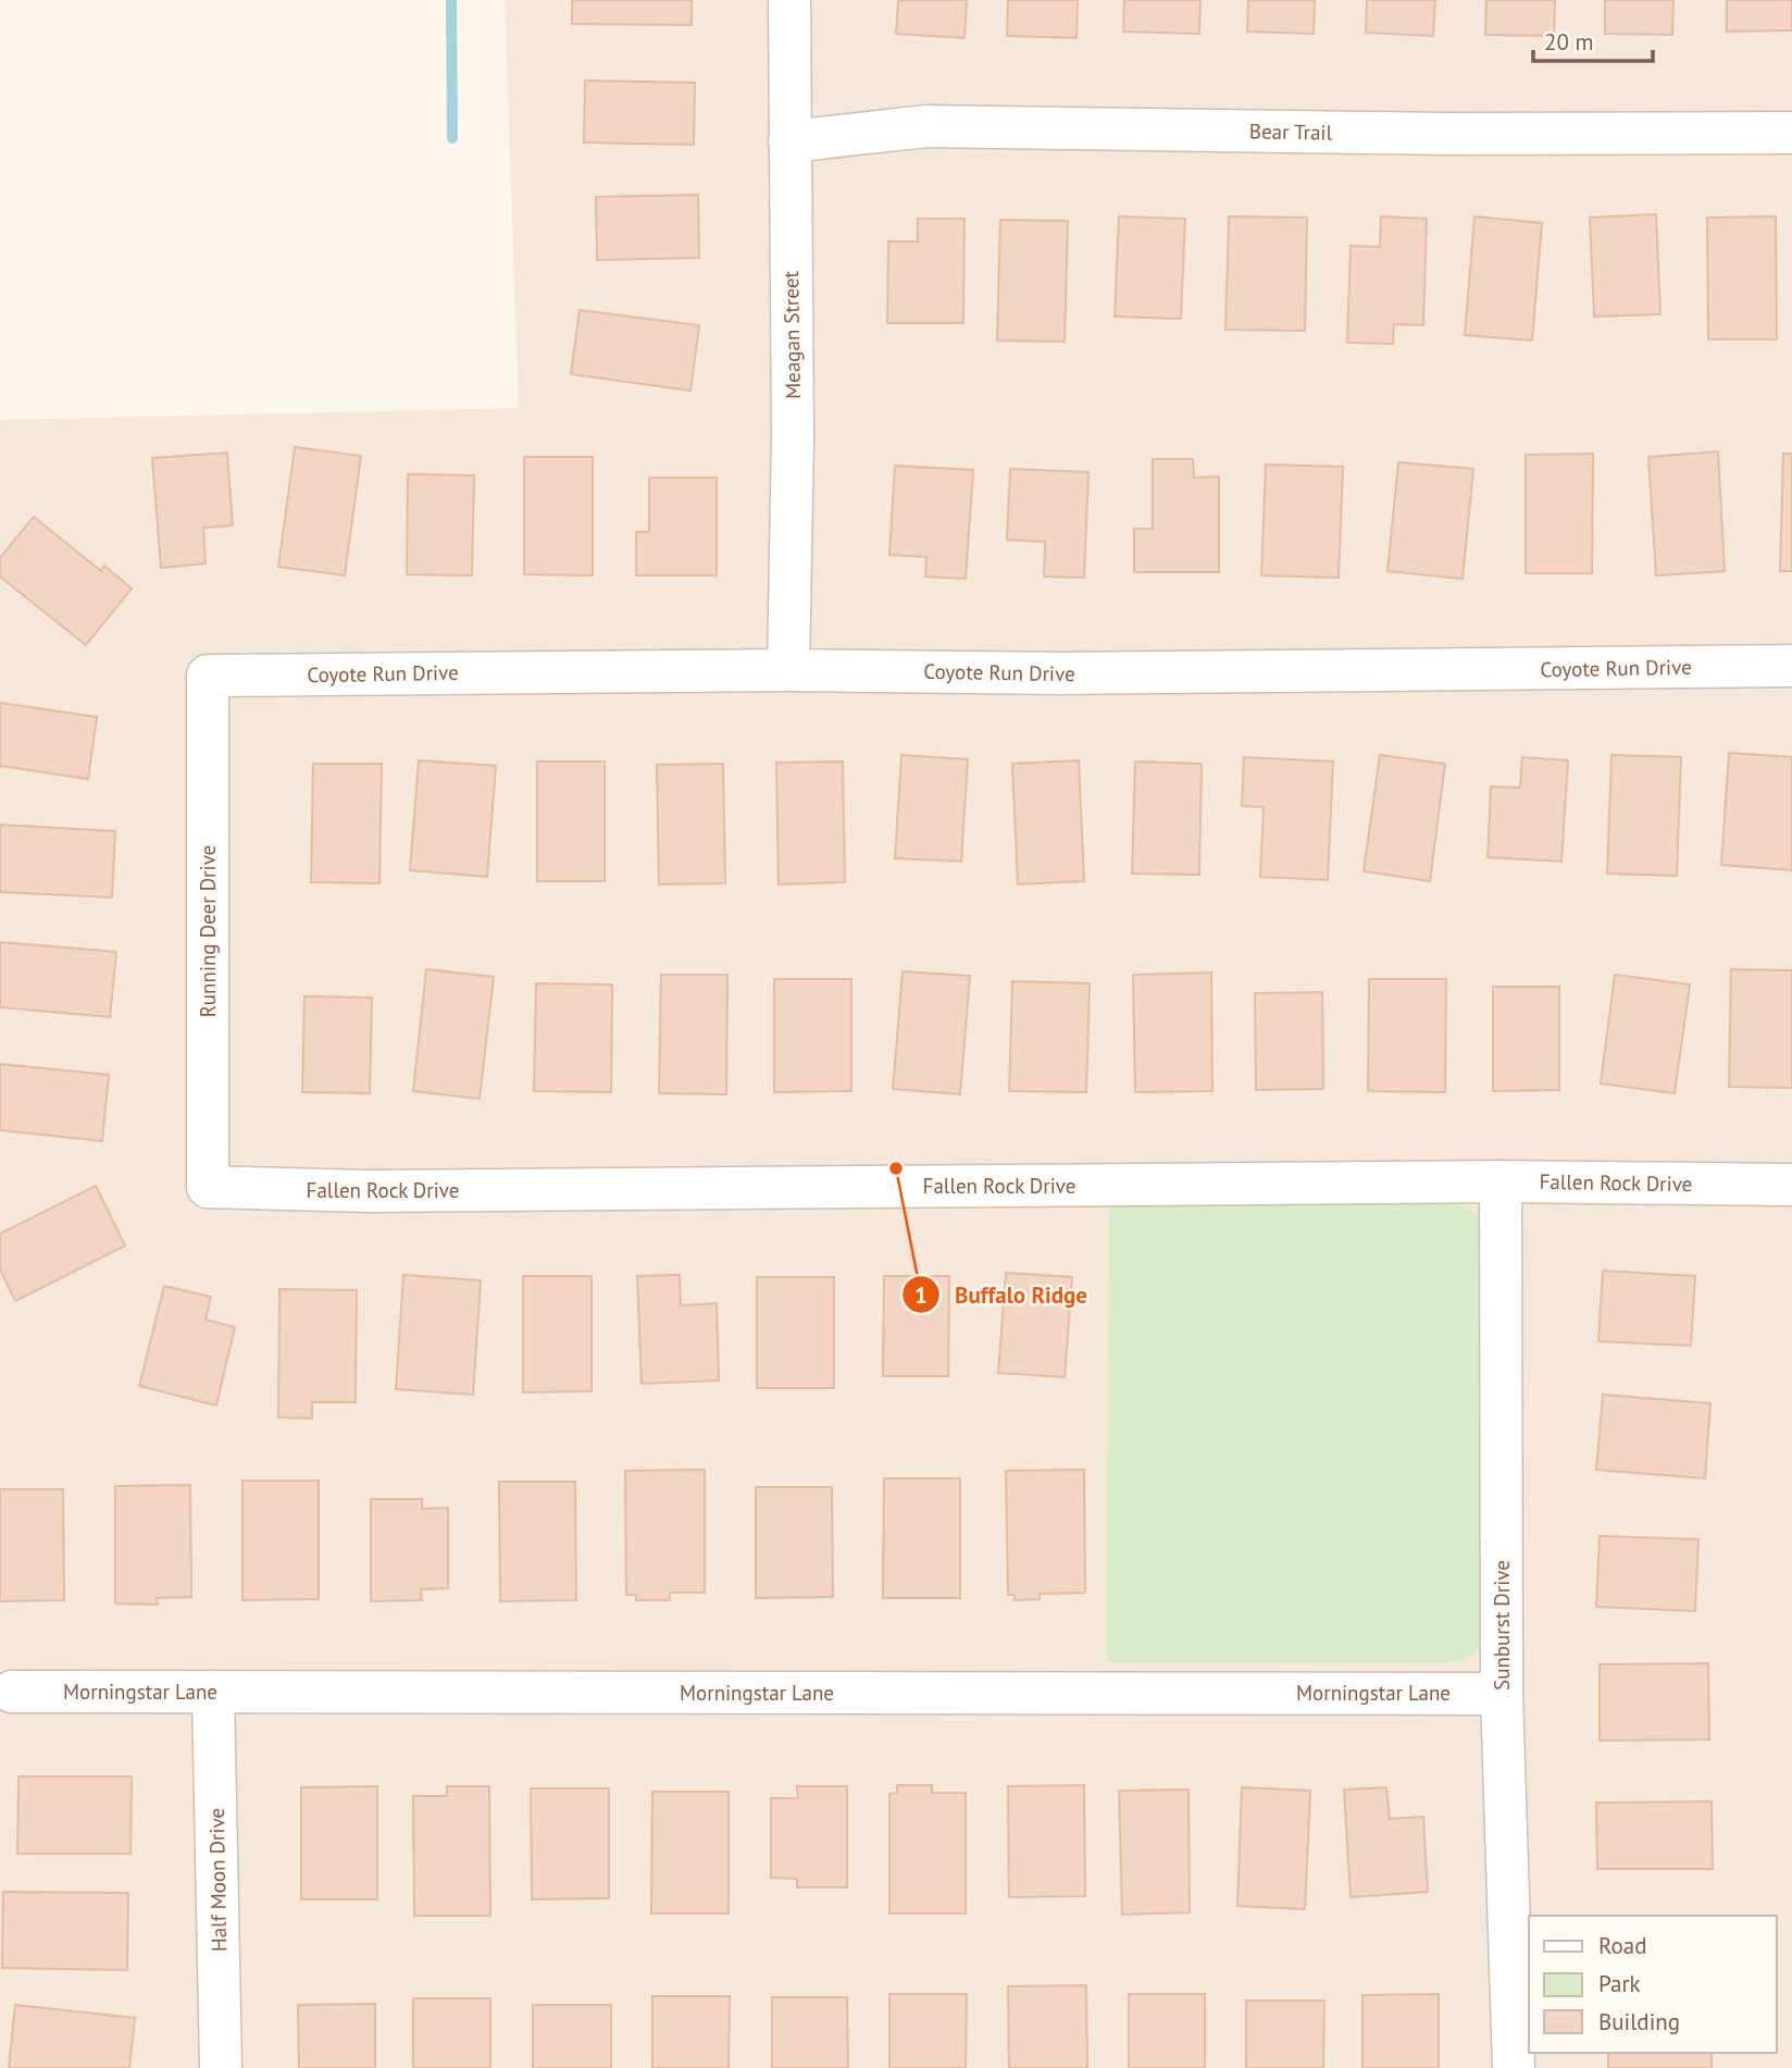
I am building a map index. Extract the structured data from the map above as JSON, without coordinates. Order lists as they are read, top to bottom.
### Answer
{
  "streets": {
    "street": [
      "Bear Trail",
      "Meagan Street",
      "Coyote Run Drive",
      "Running Deer Drive",
      "Fallen Rock Drive",
      "Sunburst Drive",
      "Morningstar Lane",
      "Half Moon Drive"
    ]
  },
  "crossings": [
    ["Bear Trail", "Meagan Street"],
    ["Meagan Street", "Coyote Run Drive"],
    ["Coyote Run Drive", "Running Deer Drive"],
    ["Running Deer Drive", "Fallen Rock Drive"],
    ["Fallen Rock Drive", "Sunburst Drive"],
    ["Sunburst Drive", "Morningstar Lane"],
    ["Morningstar Lane", "Half Moon Drive"]
  ],
  "places": ["Buffalo Ridge"],
  "legend": ["Road", "Park", "Building"],
  "scale_bar": "20 m"
}
